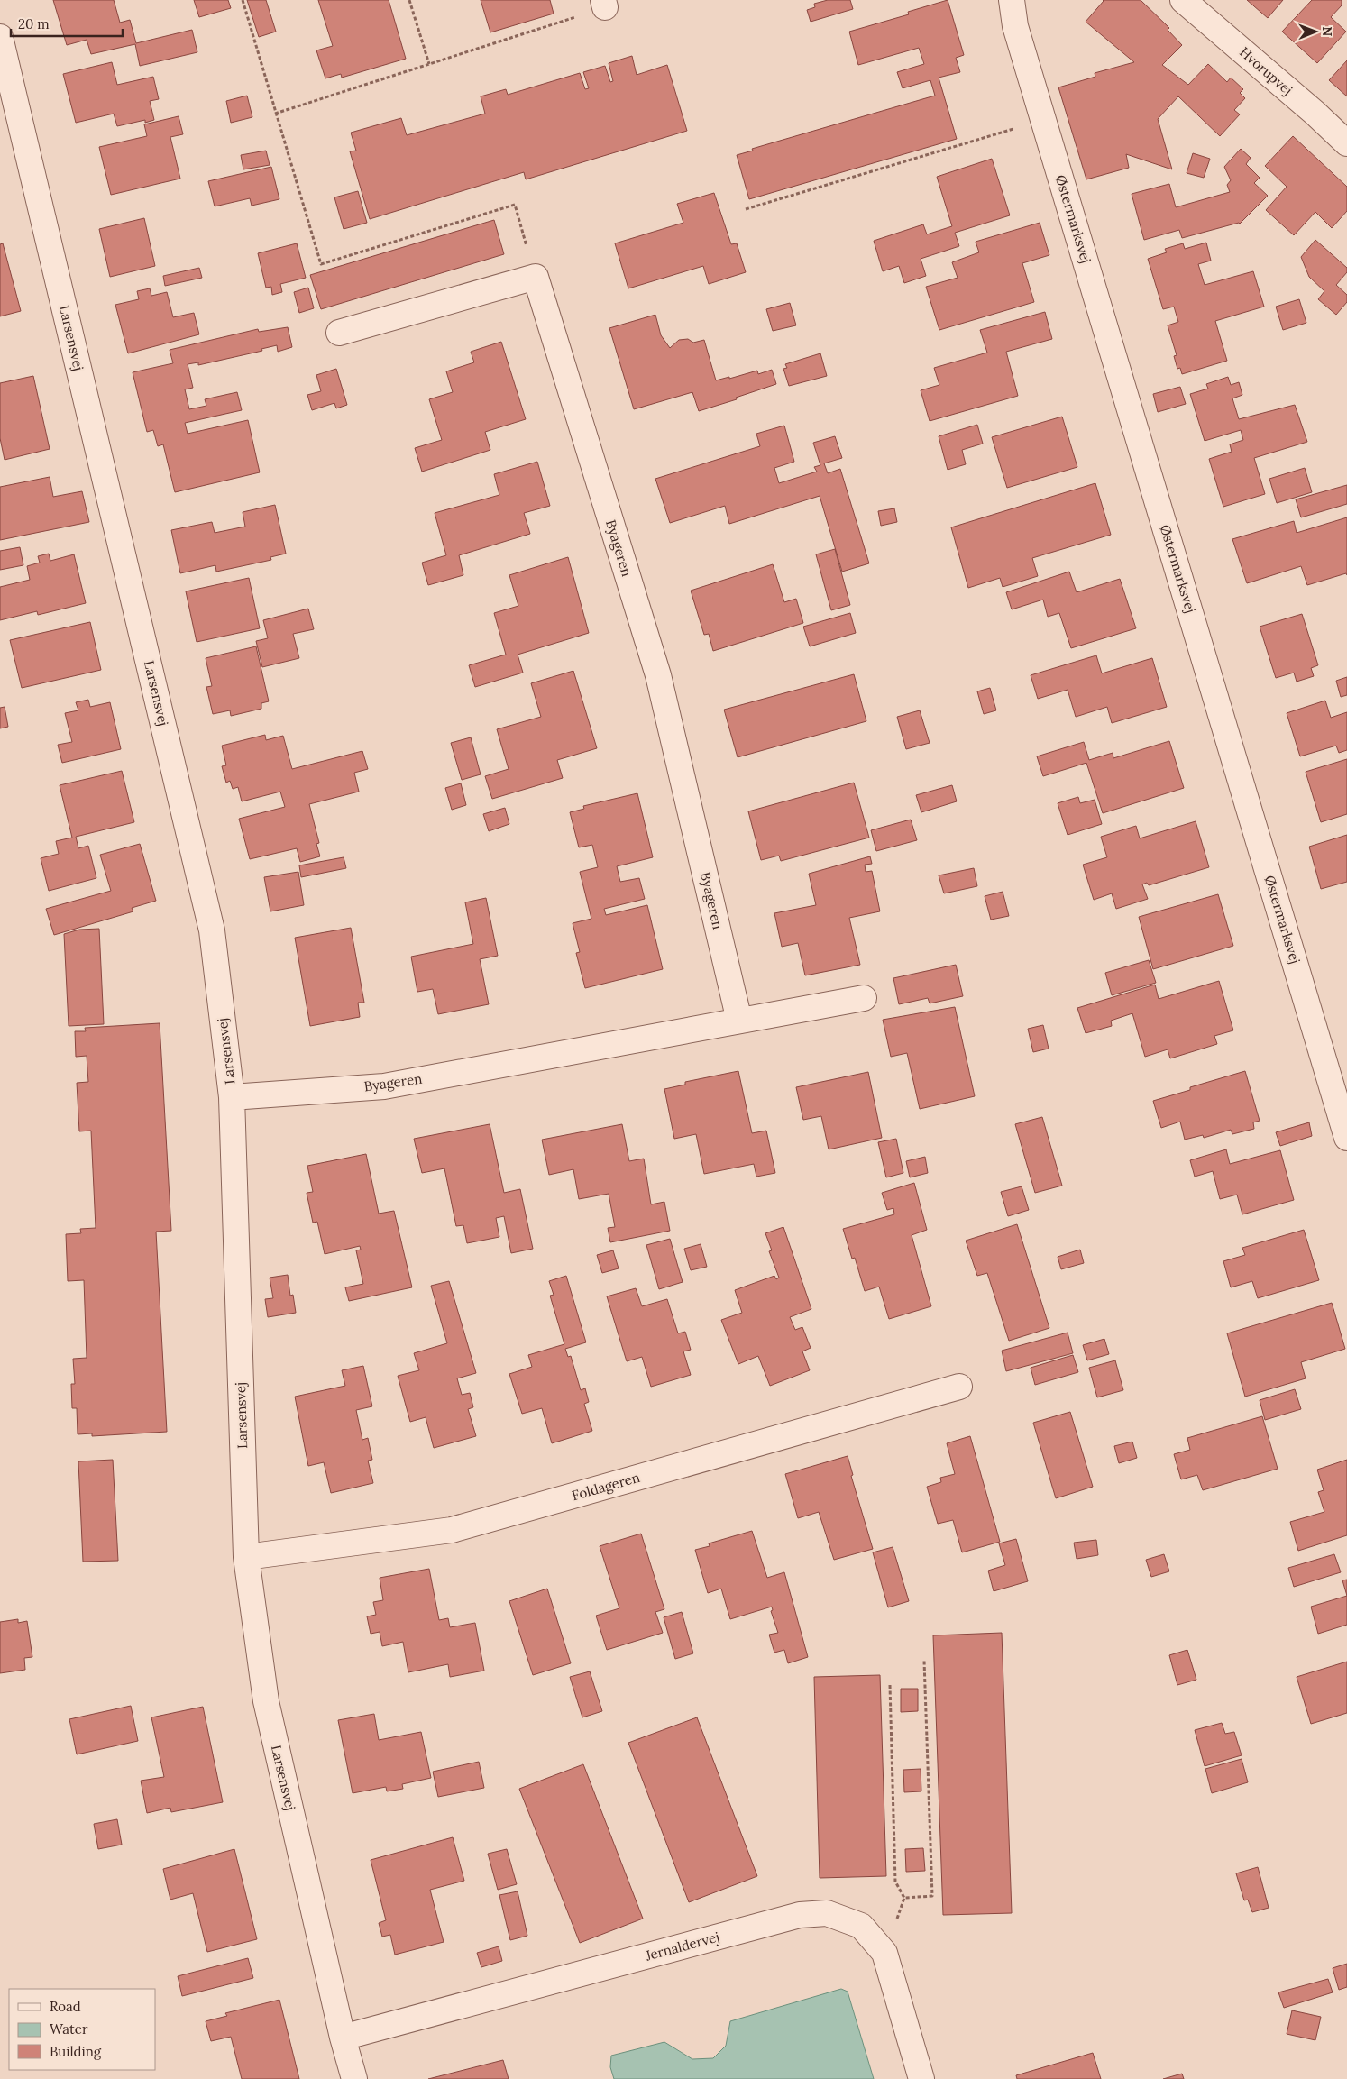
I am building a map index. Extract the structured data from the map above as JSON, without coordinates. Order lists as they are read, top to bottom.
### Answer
{
  "streets": {
    "street": [
      "Hvorupvej",
      "Østermarksvej",
      "Larsensvej",
      "Byageren",
      "Foldageren",
      "Jernaldervej"
    ]
  },
  "crossings": [
    ["Larsensvej", "Byageren"],
    ["Larsensvej", "Foldageren"],
    ["Larsensvej", "Jernaldervej"]
  ],
  "legend": ["Road", "Water", "Building"],
  "scale_bar": "20 m",
  "north": "right"
}
